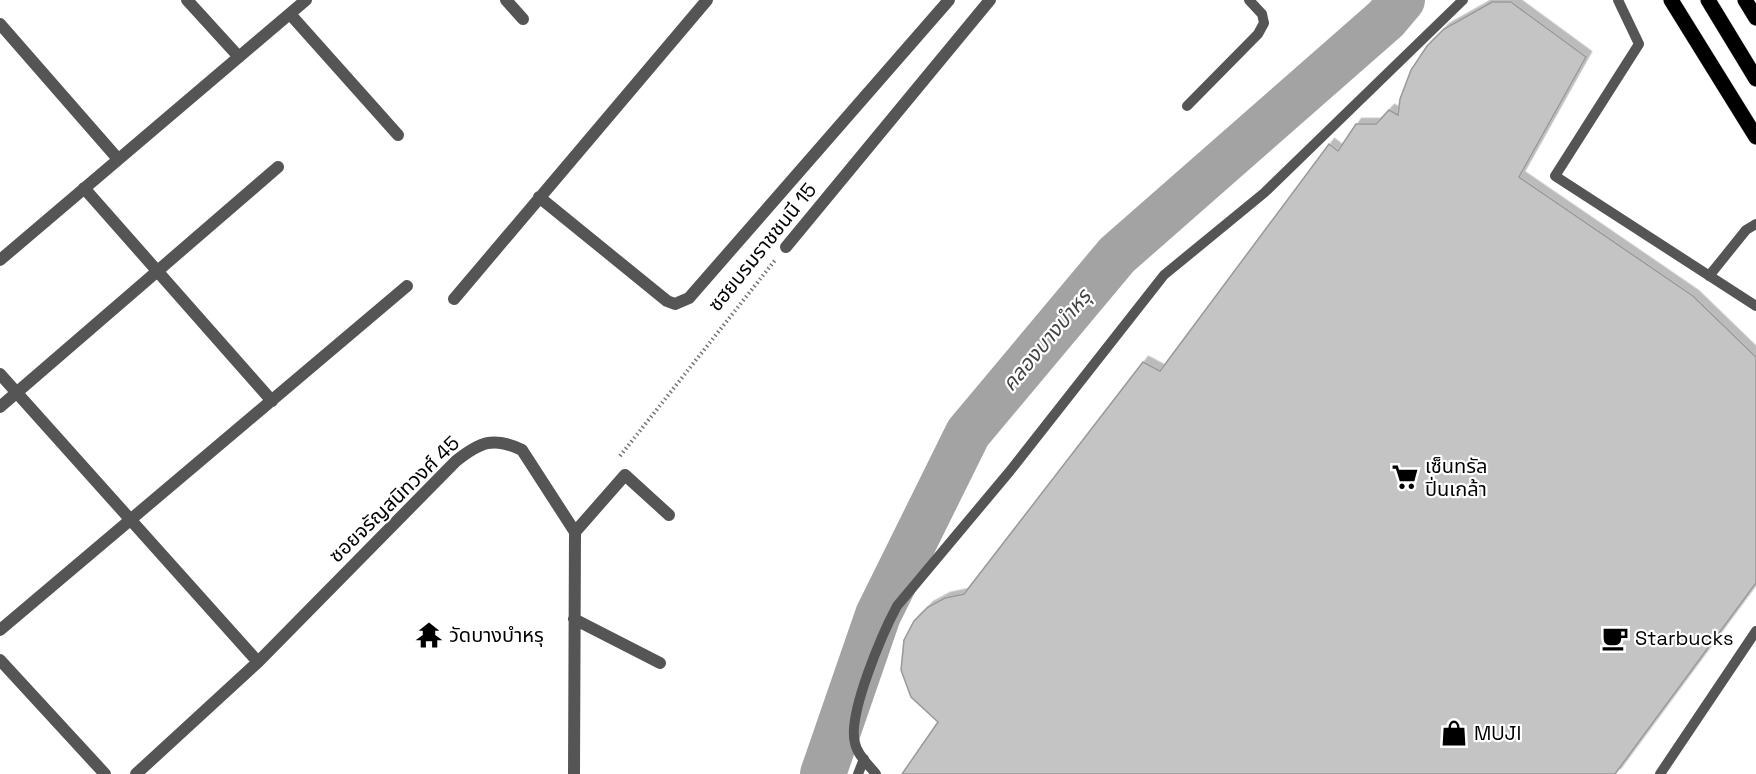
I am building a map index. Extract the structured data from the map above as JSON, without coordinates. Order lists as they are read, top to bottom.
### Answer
{
  "streets": {
    "street": ["ซฮยบรมราชชนนี 15", "ซอยจรัญสนิทวงศ์ 45"]
  },
  "water": ["คลองบางบำหรุ"],
  "places": {
    "supermarket": ["เซ็นทรัล ปิ่นเกล้า"],
    "temple": ["วัดบางบำหรุ"],
    "cafe": ["Starbucks"],
    "shop": ["MUJI"]
  }
}
